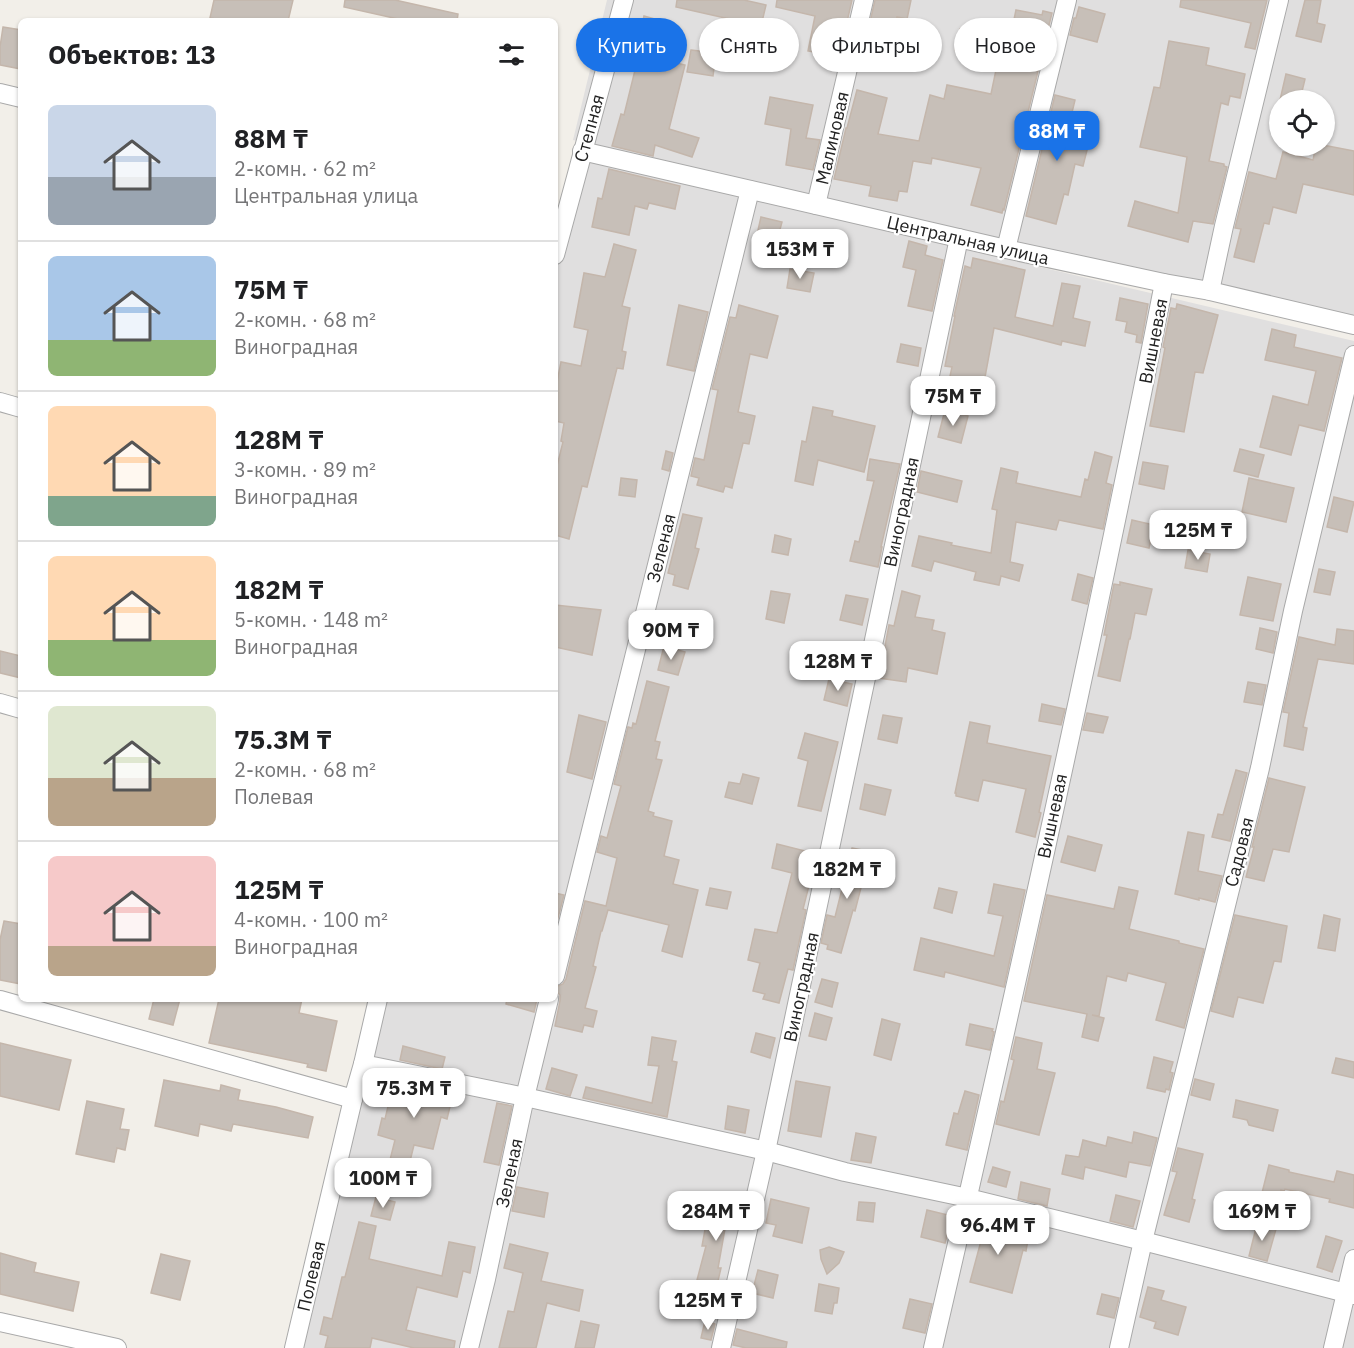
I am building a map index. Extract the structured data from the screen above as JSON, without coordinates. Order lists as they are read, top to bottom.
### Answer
{
  "streets": {
    "street": [
      "Степная",
      "Малиновая",
      "Центральная улица",
      "Вишневая",
      "Виноградная",
      "Зеленая",
      "Садовая",
      "Полевая"
    ]
  },
  "crossings": [
    ["Степная", "Центральная улица"],
    ["Малиновая", "Центральная улица"],
    ["Центральная улица", "Вишневая"],
    ["Центральная улица", "Виноградная"],
    ["Центральная улица", "Зеленая"]
  ],
  "page": {
    "chip": [
      "Купить",
      "Снять",
      "Фильтры",
      "Новое"
    ],
    "heading": "Объектов: 13",
    "list": [
      {
        "name": "88M ₸",
        "note": "2-комн. · 62 m² · Центральная улица"
      },
      {
        "name": "75M ₸",
        "note": "2-комн. · 68 m² · Виноградная"
      },
      {
        "name": "128M ₸",
        "note": "3-комн. · 89 m² · Виноградная"
      },
      {
        "name": "182M ₸",
        "note": "5-комн. · 148 m² · Виноградная"
      },
      {
        "name": "75.3M ₸",
        "note": "2-комн. · 68 m² · Полевая"
      },
      {
        "name": "125M ₸",
        "note": "4-комн. · 100 m² · Виноградная"
      }
    ],
    "price": [
      "88M ₸",
      "153M ₸",
      "75M ₸",
      "125M ₸",
      "90M ₸",
      "128M ₸",
      "182M ₸",
      "75.3M ₸",
      "100M ₸",
      "284M ₸",
      "169M ₸",
      "96.4M ₸",
      "125M ₸"
    ]
  }
}
